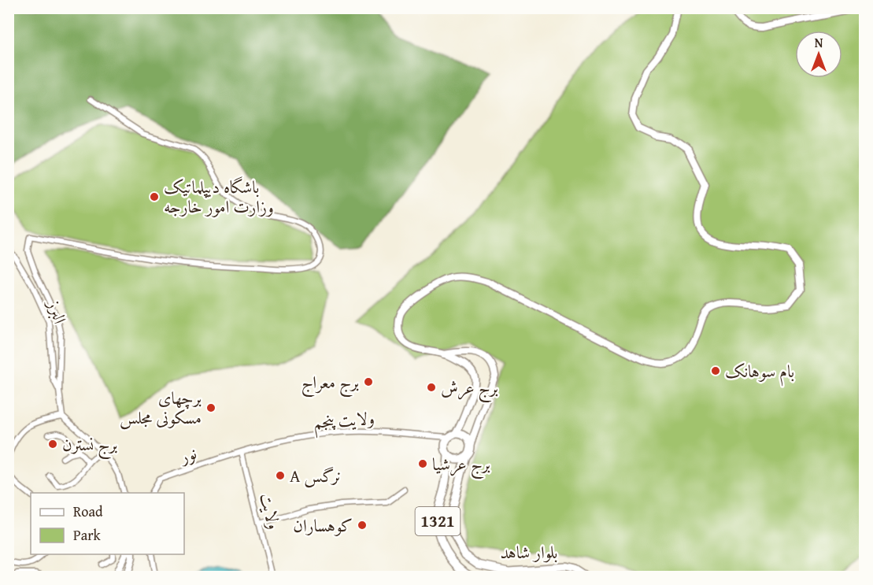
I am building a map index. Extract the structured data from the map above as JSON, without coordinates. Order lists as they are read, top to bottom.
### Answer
{
  "streets": {
    "main road": ["1321", "بلوار شاهد"],
    "street": [
      "البرز",
      "ولایت پنجم",
      "نور",
      "ولایت"
    ]
  },
  "crossings": [
    ["ولایت پنجم", "نور"],
    ["ولایت پنجم", "ولایت"],
    ["ولایت پنجم", "1321"],
    ["ولایت پنجم", "بلوار شاهد"],
    ["نور", "ولایت"],
    ["1321", "بلوار شاهد"]
  ],
  "places": [
    "باشگاه دیپلماتیک وزارت امور خارجه",
    "بام سوهانک",
    "برج معراج",
    "برج عرش",
    "برچهای مسکونی مجلس",
    "برج نسترن",
    "برج عرشیا",
    "A نرگس",
    "کوهساران"
  ],
  "legend": ["Road", "Park"],
  "north": "top"
}
